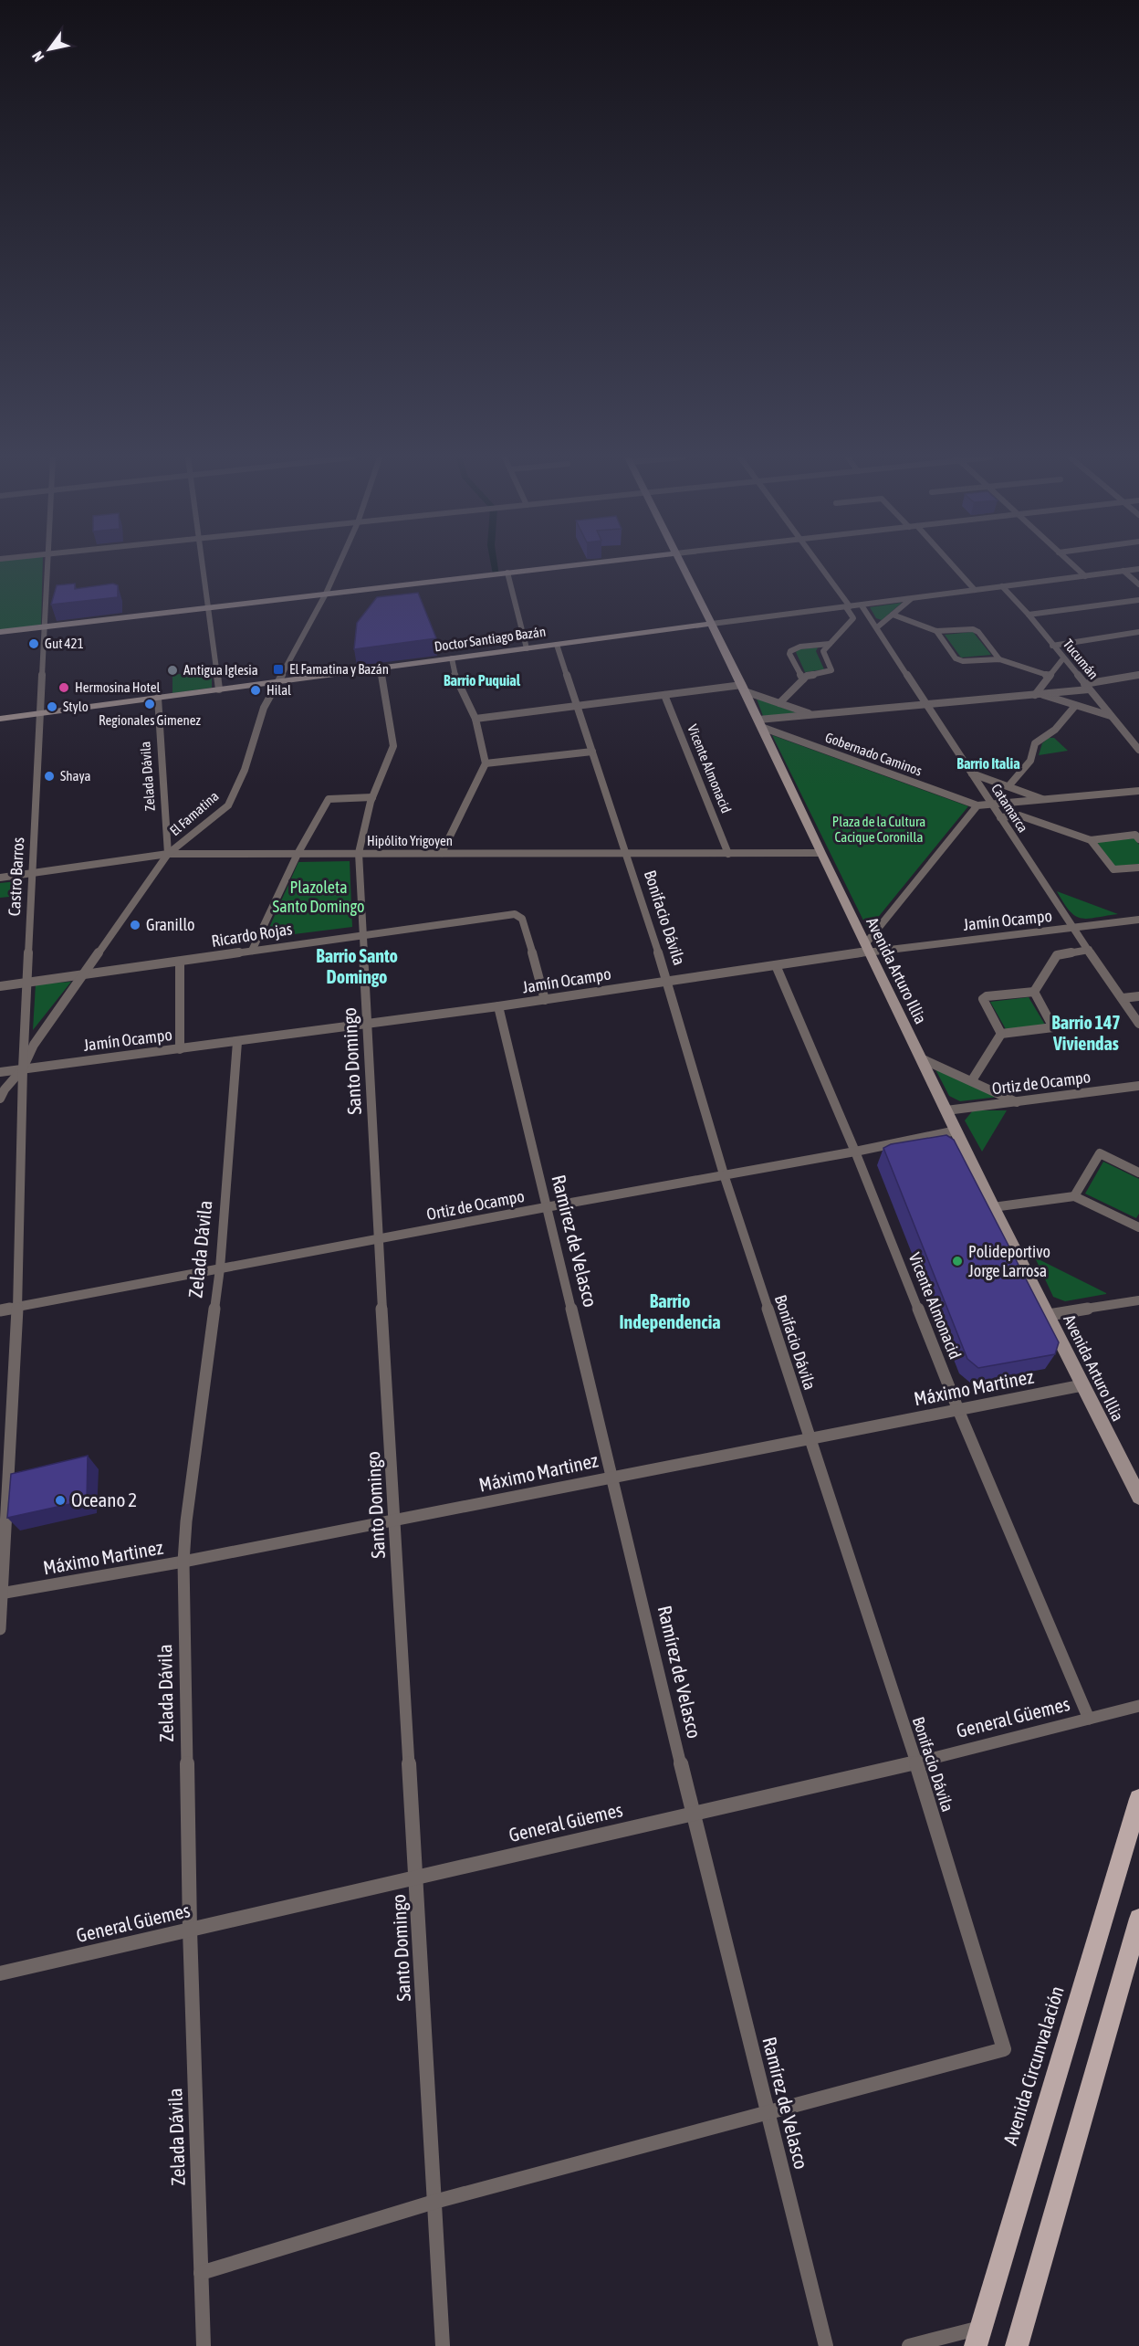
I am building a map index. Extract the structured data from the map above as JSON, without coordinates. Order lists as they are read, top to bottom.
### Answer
{
  "streets": {
    "main road": ["Doctor Santiago Bazán", "Avenida Arturo Illia", "Avenida Circunvalación"],
    "street": [
      "Tucumán",
      "Gobernado Caminos",
      "Vicente Almonacid",
      "Zelada Dávila",
      "Catamarca",
      "El Famatina",
      "Hipólito Yrigoyen",
      "Castro Barros",
      "Bonifacio Dávila",
      "Jamín Ocampo",
      "Ricardo Rojas",
      "Santo Domingo",
      "Ortiz de Ocampo",
      "Ramírez de Velasco",
      "Máximo Martinez",
      "General Güemes"
    ]
  },
  "crossings": [
    ["Doctor Santiago Bazán", "Tucumán"],
    ["Doctor Santiago Bazán", "Zelada Dávila"],
    ["Doctor Santiago Bazán", "Catamarca"],
    ["Doctor Santiago Bazán", "El Famatina"],
    ["Doctor Santiago Bazán", "Castro Barros"],
    ["Doctor Santiago Bazán", "Bonifacio Dávila"],
    ["Doctor Santiago Bazán", "Avenida Arturo Illia"],
    ["Doctor Santiago Bazán", "Santo Domingo"],
    ["Gobernado Caminos", "Avenida Arturo Illia"],
    ["Vicente Almonacid", "Hipólito Yrigoyen"],
    ["Vicente Almonacid", "Jamín Ocampo"],
    ["Vicente Almonacid", "Ortiz de Ocampo"],
    ["Vicente Almonacid", "Máximo Martinez"],
    ["Vicente Almonacid", "General Güemes"],
    ["Zelada Dávila", "El Famatina"],
    ["Zelada Dávila", "Hipólito Yrigoyen"],
    ["Zelada Dávila", "Jamín Ocampo"],
    ["Zelada Dávila", "Ortiz de Ocampo"],
    ["Zelada Dávila", "Máximo Martinez"],
    ["Zelada Dávila", "General Güemes"],
    ["Catamarca", "Jamín Ocampo"],
    ["El Famatina", "Hipólito Yrigoyen"],
    ["El Famatina", "Castro Barros"],
    ["El Famatina", "Jamín Ocampo"],
    ["El Famatina", "Ricardo Rojas"],
    ["Hipólito Yrigoyen", "Castro Barros"],
    ["Hipólito Yrigoyen", "Bonifacio Dávila"],
    ["Hipólito Yrigoyen", "Avenida Arturo Illia"],
    ["Hipólito Yrigoyen", "Santo Domingo"],
    ["Castro Barros", "Jamín Ocampo"],
    ["Castro Barros", "Ricardo Rojas"],
    ["Castro Barros", "Ortiz de Ocampo"],
    ["Castro Barros", "Máximo Martinez"],
    ["Bonifacio Dávila", "Jamín Ocampo"],
    ["Bonifacio Dávila", "Ortiz de Ocampo"],
    ["Bonifacio Dávila", "Ramírez de Velasco"],
    ["Bonifacio Dávila", "Máximo Martinez"],
    ["Bonifacio Dávila", "General Güemes"],
    ["Jamín Ocampo", "Ricardo Rojas"],
    ["Jamín Ocampo", "Avenida Arturo Illia"],
    ["Jamín Ocampo", "Santo Domingo"],
    ["Jamín Ocampo", "Ramírez de Velasco"],
    ["Ricardo Rojas", "Santo Domingo"],
    ["Avenida Arturo Illia", "Ortiz de Ocampo"],
    ["Avenida Arturo Illia", "Máximo Martinez"],
    ["Santo Domingo", "Ortiz de Ocampo"],
    ["Santo Domingo", "Máximo Martinez"],
    ["Santo Domingo", "General Güemes"],
    ["Ortiz de Ocampo", "Ramírez de Velasco"],
    ["Ramírez de Velasco", "Máximo Martinez"],
    ["Ramírez de Velasco", "General Güemes"]
  ],
  "districts": [
    "Barrio Puquial",
    "Barrio Italia",
    "Barrio Santo Domingo",
    "Barrio 147 Viviendas",
    "Barrio Independencia"
  ],
  "parks": ["Plaza de la Cultura Cacique Coronilla", "Plazoleta Santo Domingo"],
  "places": {
    "other": [
      "Gut 421",
      "Antigua Iglesia",
      "Hermosina Hotel",
      "Hilal",
      "Regionales Gimenez",
      "Stylo",
      "Shaya",
      "Granillo",
      "Polideportivo Jorge Larrosa",
      "Oceano 2"
    ],
    "transit": ["El Famatina y Bazán"]
  },
  "north": "bottom left"
}
